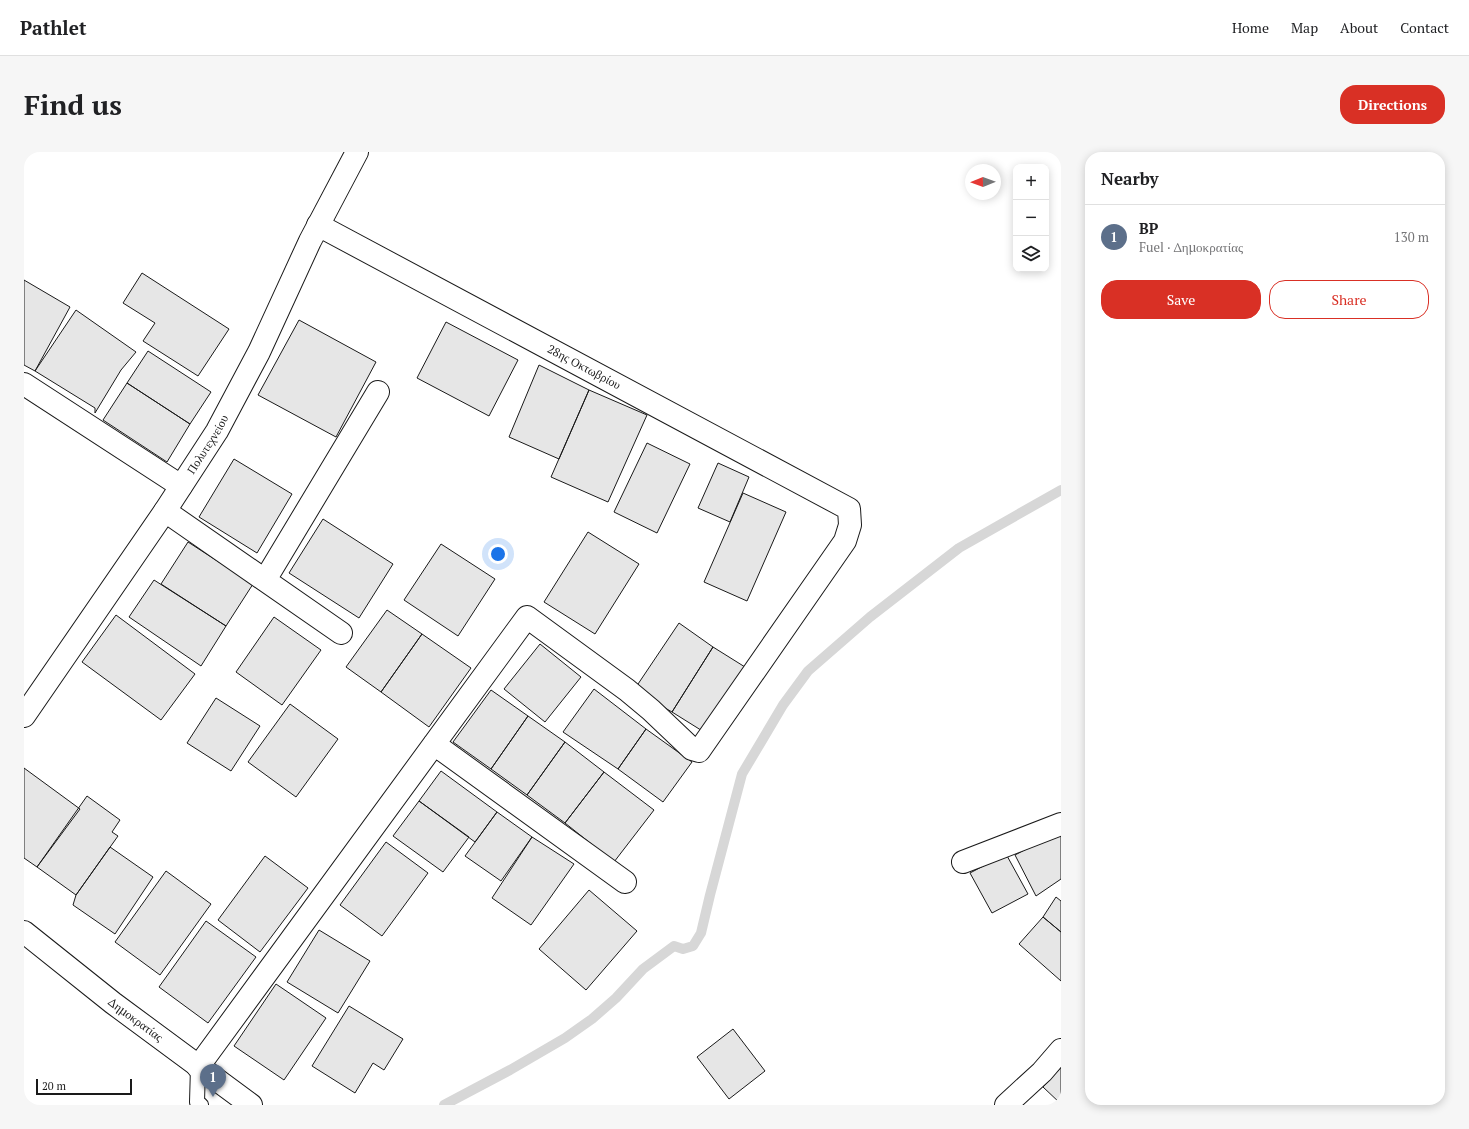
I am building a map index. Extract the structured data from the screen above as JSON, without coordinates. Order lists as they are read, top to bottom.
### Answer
{
  "streets": {
    "street": ["28ης Οκτωβρίου", "Πολυτεχνείου", "Δημοκρατίας"]
  },
  "crossings": [
    ["28ης Οκτωβρίου", "Πολυτεχνείου"]
  ],
  "scale_bar": "20 m",
  "north": "left",
  "page": {
    "header": "Pathlet",
    "nav": [
      "Home",
      "Map",
      "About",
      "Contact"
    ],
    "buttons": [
      "Directions",
      ["Save", "Share"]
    ],
    "title": "Find us",
    "heading": "Nearby",
    "map_buttons": ["+", "−"],
    "list": [
      {
        "mark": "1",
        "name": "BP",
        "note": "Fuel · Δημοκρατίας",
        "value": "130 m"
      }
    ],
    "pins": "1",
    "scale": "20 m"
  }
}
